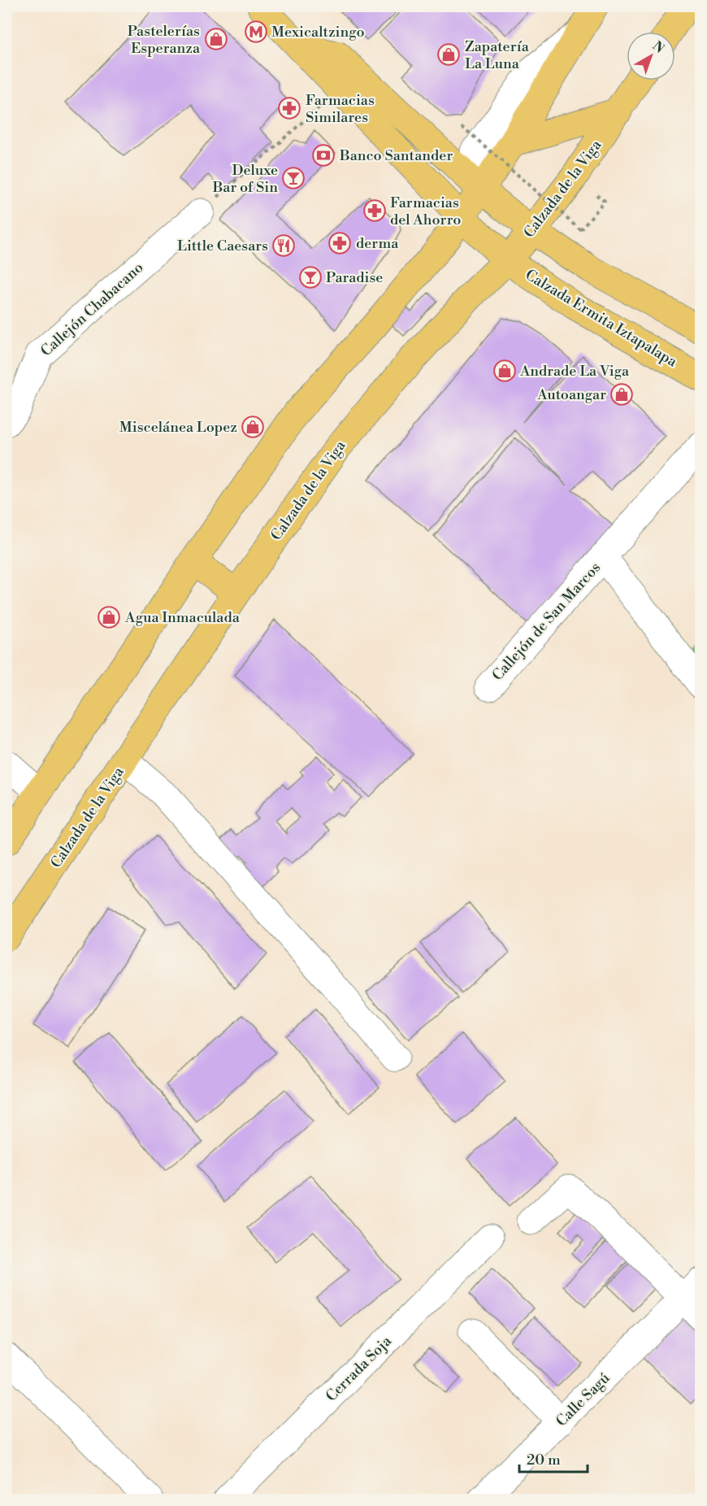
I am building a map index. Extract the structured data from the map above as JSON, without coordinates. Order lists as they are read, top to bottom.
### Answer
{
  "streets": {
    "main road": ["Calzada de la Viga", "Calzada Ermita Iztapalapa"],
    "street": [
      "Callejón Chabacano",
      "Callejón de San Marcos",
      "Cerrada Soja",
      "Calle Sagú"
    ]
  },
  "crossings": [
    ["Calzada de la Viga", "Calzada Ermita Iztapalapa"]
  ],
  "places": {
    "metro station": ["Mexicaltzingo"],
    "shop": [
      "Pastelerías Esperanza",
      "Zapatería La Luna",
      "Andrade La Viga",
      "Autoangar",
      "Miscelánea Lopez",
      "Agua Inmaculada"
    ],
    "pharmacy": ["Farmacias Similares", "Farmacias del Ahorro", "derma"],
    "bank": ["Banco Santander"],
    "bar": ["Deluxe Bar of Sin", "Paradise"],
    "restaurant": ["Little Caesars"]
  },
  "scale_bar": "20 m",
  "north": "top right"
}
